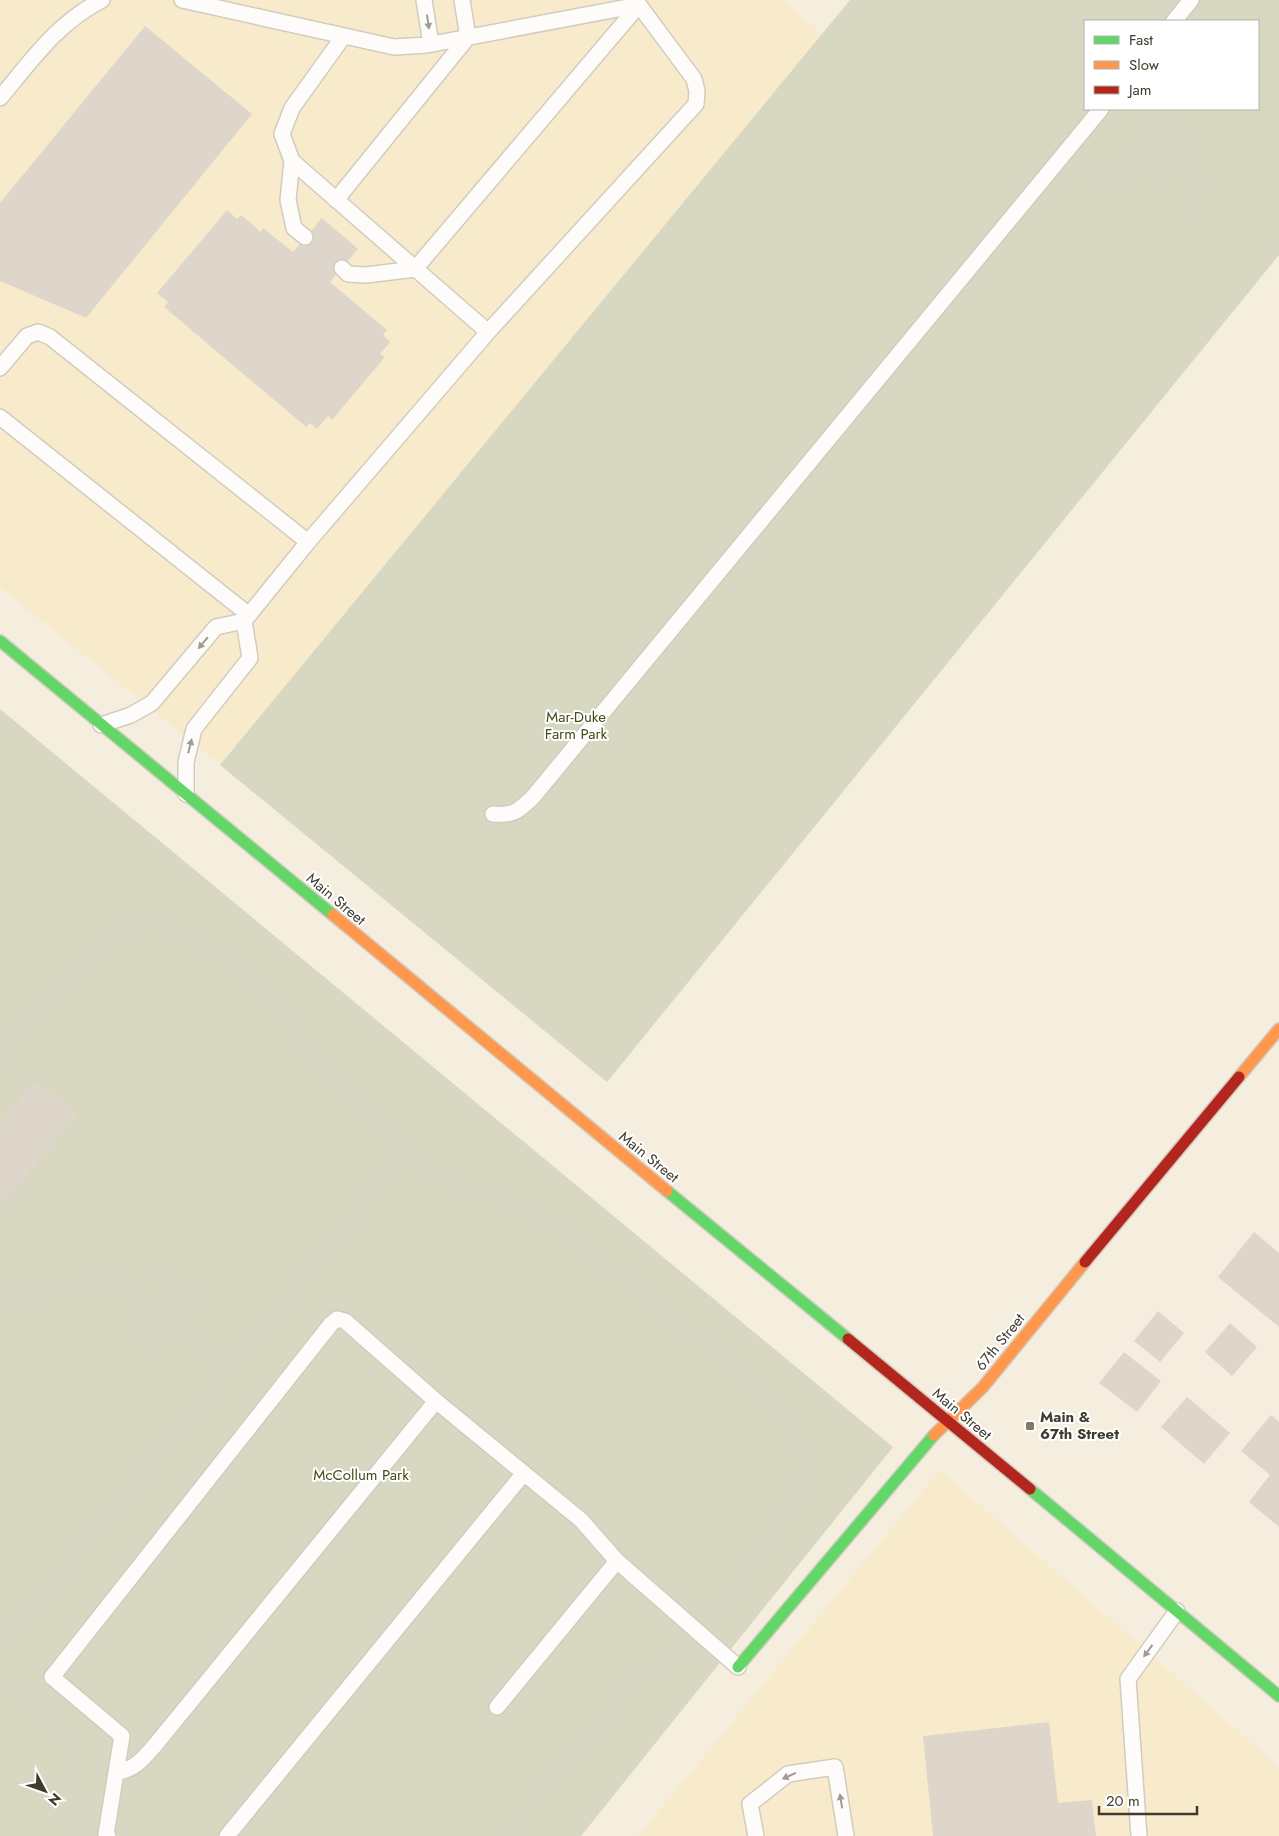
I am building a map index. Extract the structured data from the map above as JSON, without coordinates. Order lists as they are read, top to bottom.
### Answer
{
  "streets": {
    "main road": ["Main Street", "67th Street"]
  },
  "crossings": [
    ["Main Street", "67th Street"]
  ],
  "parks": ["Mar-Duke Farm Park", "McCollum Park"],
  "places": {
    "transit": ["Main & 67th Street"]
  },
  "legend": ["Fast", "Slow", "Jam"],
  "scale_bar": "20 m",
  "north": "bottom right"
}
